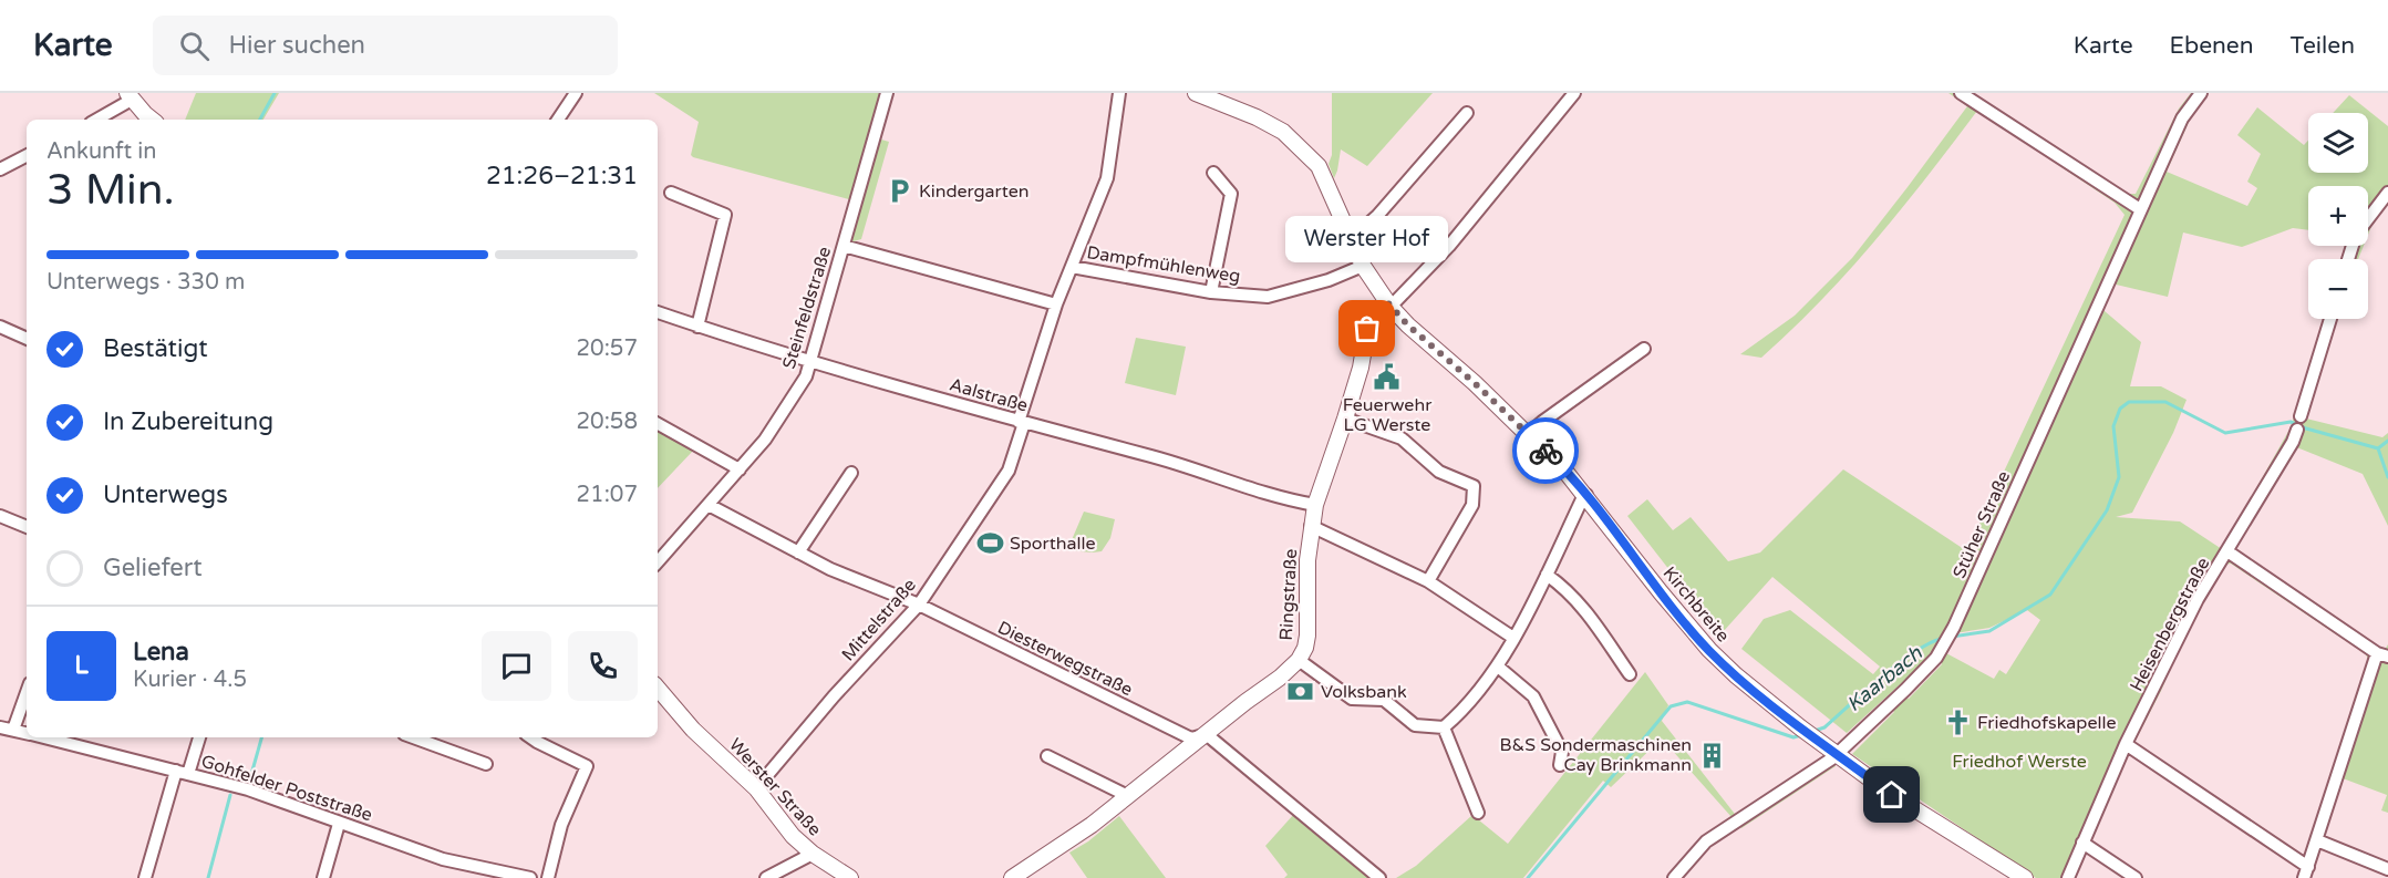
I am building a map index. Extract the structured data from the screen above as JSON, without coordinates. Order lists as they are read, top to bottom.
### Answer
{
  "streets": {
    "street": [
      "Dampfmühlenweg",
      "Steinfeldstraße",
      "Aalstraße",
      "Stüher Straße",
      "Ringstraße",
      "Kirchbreite",
      "Mittelstraße",
      "Heisenbergstraße",
      "Diesterwegstraße",
      "Werster Straße",
      "Gohfelder Poststraße"
    ]
  },
  "crossings": [
    ["Dampfmühlenweg", "Mittelstraße"],
    ["Steinfeldstraße", "Aalstraße"],
    ["Steinfeldstraße", "Diesterwegstraße"],
    ["Aalstraße", "Ringstraße"],
    ["Aalstraße", "Mittelstraße"],
    ["Stüher Straße", "Kirchbreite"],
    ["Ringstraße", "Kirchbreite"],
    ["Ringstraße", "Diesterwegstraße"],
    ["Mittelstraße", "Diesterwegstraße"],
    ["Mittelstraße", "Werster Straße"]
  ],
  "water": ["Kaarbach"],
  "parks": ["Friedhof Werste"],
  "places": {
    "parking": ["Kindergarten"],
    "other": ["Werster Hof"],
    "public building": ["Feuerwehr LG Werste"],
    "sports": ["Sporthalle"],
    "bank": ["Volksbank"],
    "church": ["Friedhofskapelle"],
    "building": ["B&S Sondermaschinen Cay Brinkmann"]
  },
  "page": {
    "header": "Karte",
    "search": "Hier suchen",
    "nav": ["Karte", "Ebenen", "Teilen"],
    "map_buttons": ["+", "−"],
    "heading": ["3 Min.", "Ankunft in", "21:26–21:31"],
    "panel": ["Lena", "Kurier · 4.5"],
    "bubble": "Werster Hof",
    "bar": "Unterwegs · 330 m",
    "list": [
      ["Bestätigt", "20:57"],
      ["In Zubereitung", "20:58"],
      ["Unterwegs", "21:07"],
      "Geliefert"
    ],
    "round": "L"
  }
}
